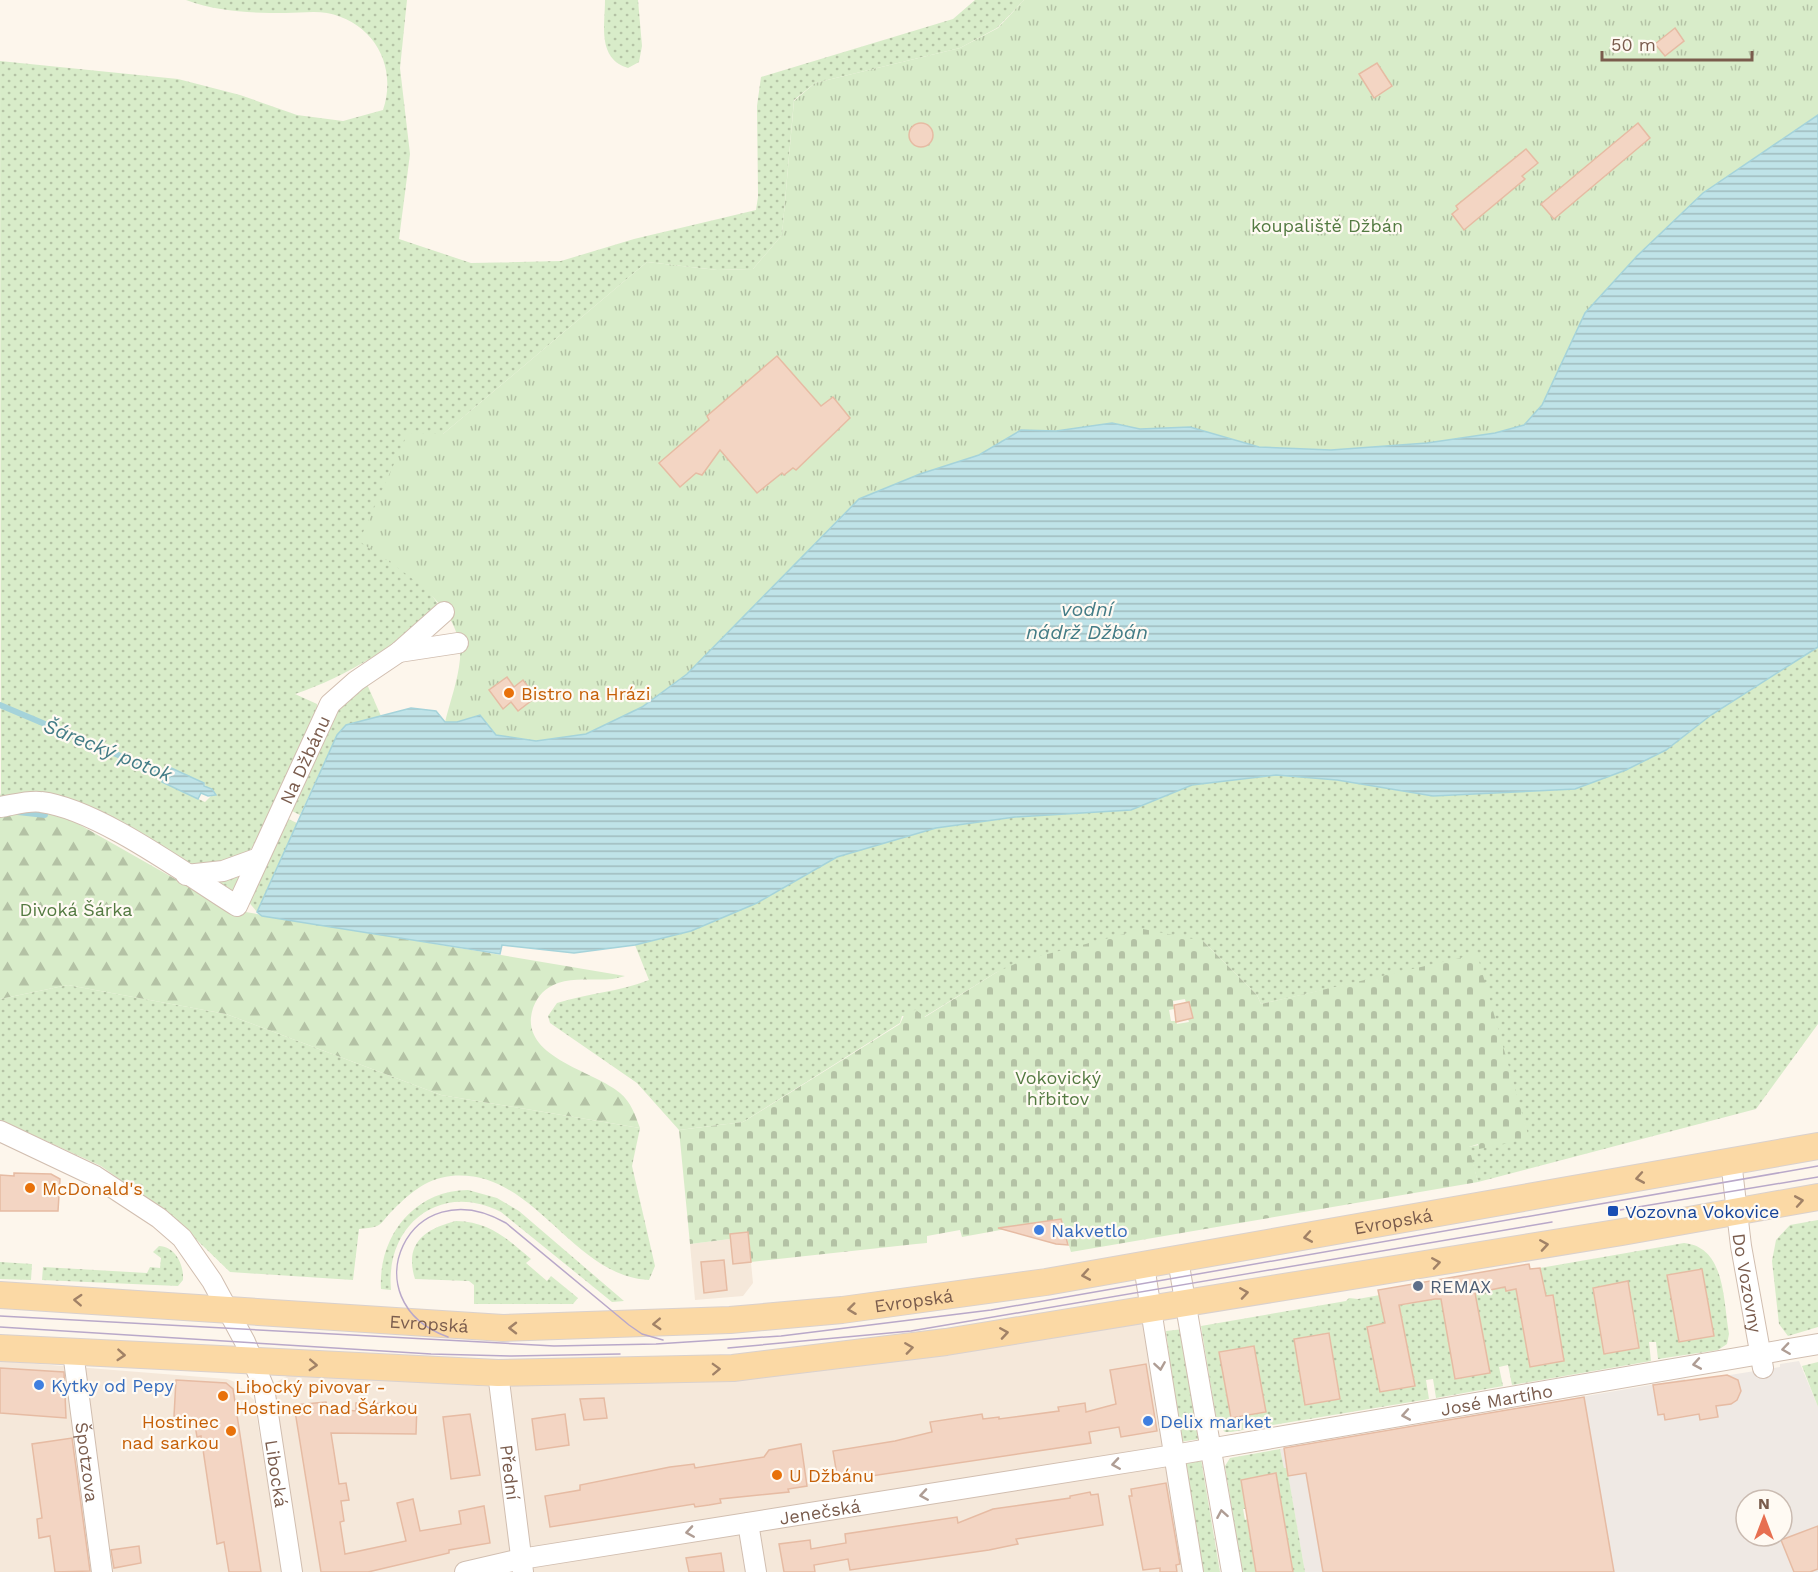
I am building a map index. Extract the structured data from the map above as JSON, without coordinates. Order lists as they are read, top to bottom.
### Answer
{
  "streets": {
    "main road": ["Evropská"],
    "street": [
      "Na Džbánu",
      "Do Vozovny",
      "José Martího",
      "Špotzova",
      "Libocká",
      "Přední",
      "Jenečská"
    ]
  },
  "crossings": [
    ["Evropská", "Do Vozovny"],
    ["Evropská", "Libocká"],
    ["Do Vozovny", "José Martího"],
    ["José Martího", "Jenečská"],
    ["Přední", "Jenečská"]
  ],
  "one_way": ["José Martího", "Jenečská"],
  "water": ["vodní nádrž Džbán", "Šárecký potok"],
  "parks": ["koupaliště Džbán", "Divoká Šárka", "Vokovický hřbitov"],
  "places": {
    "other": [
      "Bistro na Hrázi",
      "McDonald's",
      "Nakvetlo",
      "REMAX",
      "Kytky od Pepy",
      "Libocký pivovar - Hostinec nad Šárkou",
      "Delix market",
      "Hostinec nad sarkou",
      "U Džbánu"
    ],
    "transit": ["Vozovna Vokovice"]
  },
  "scale_bar": "50 m",
  "north": "top"
}
